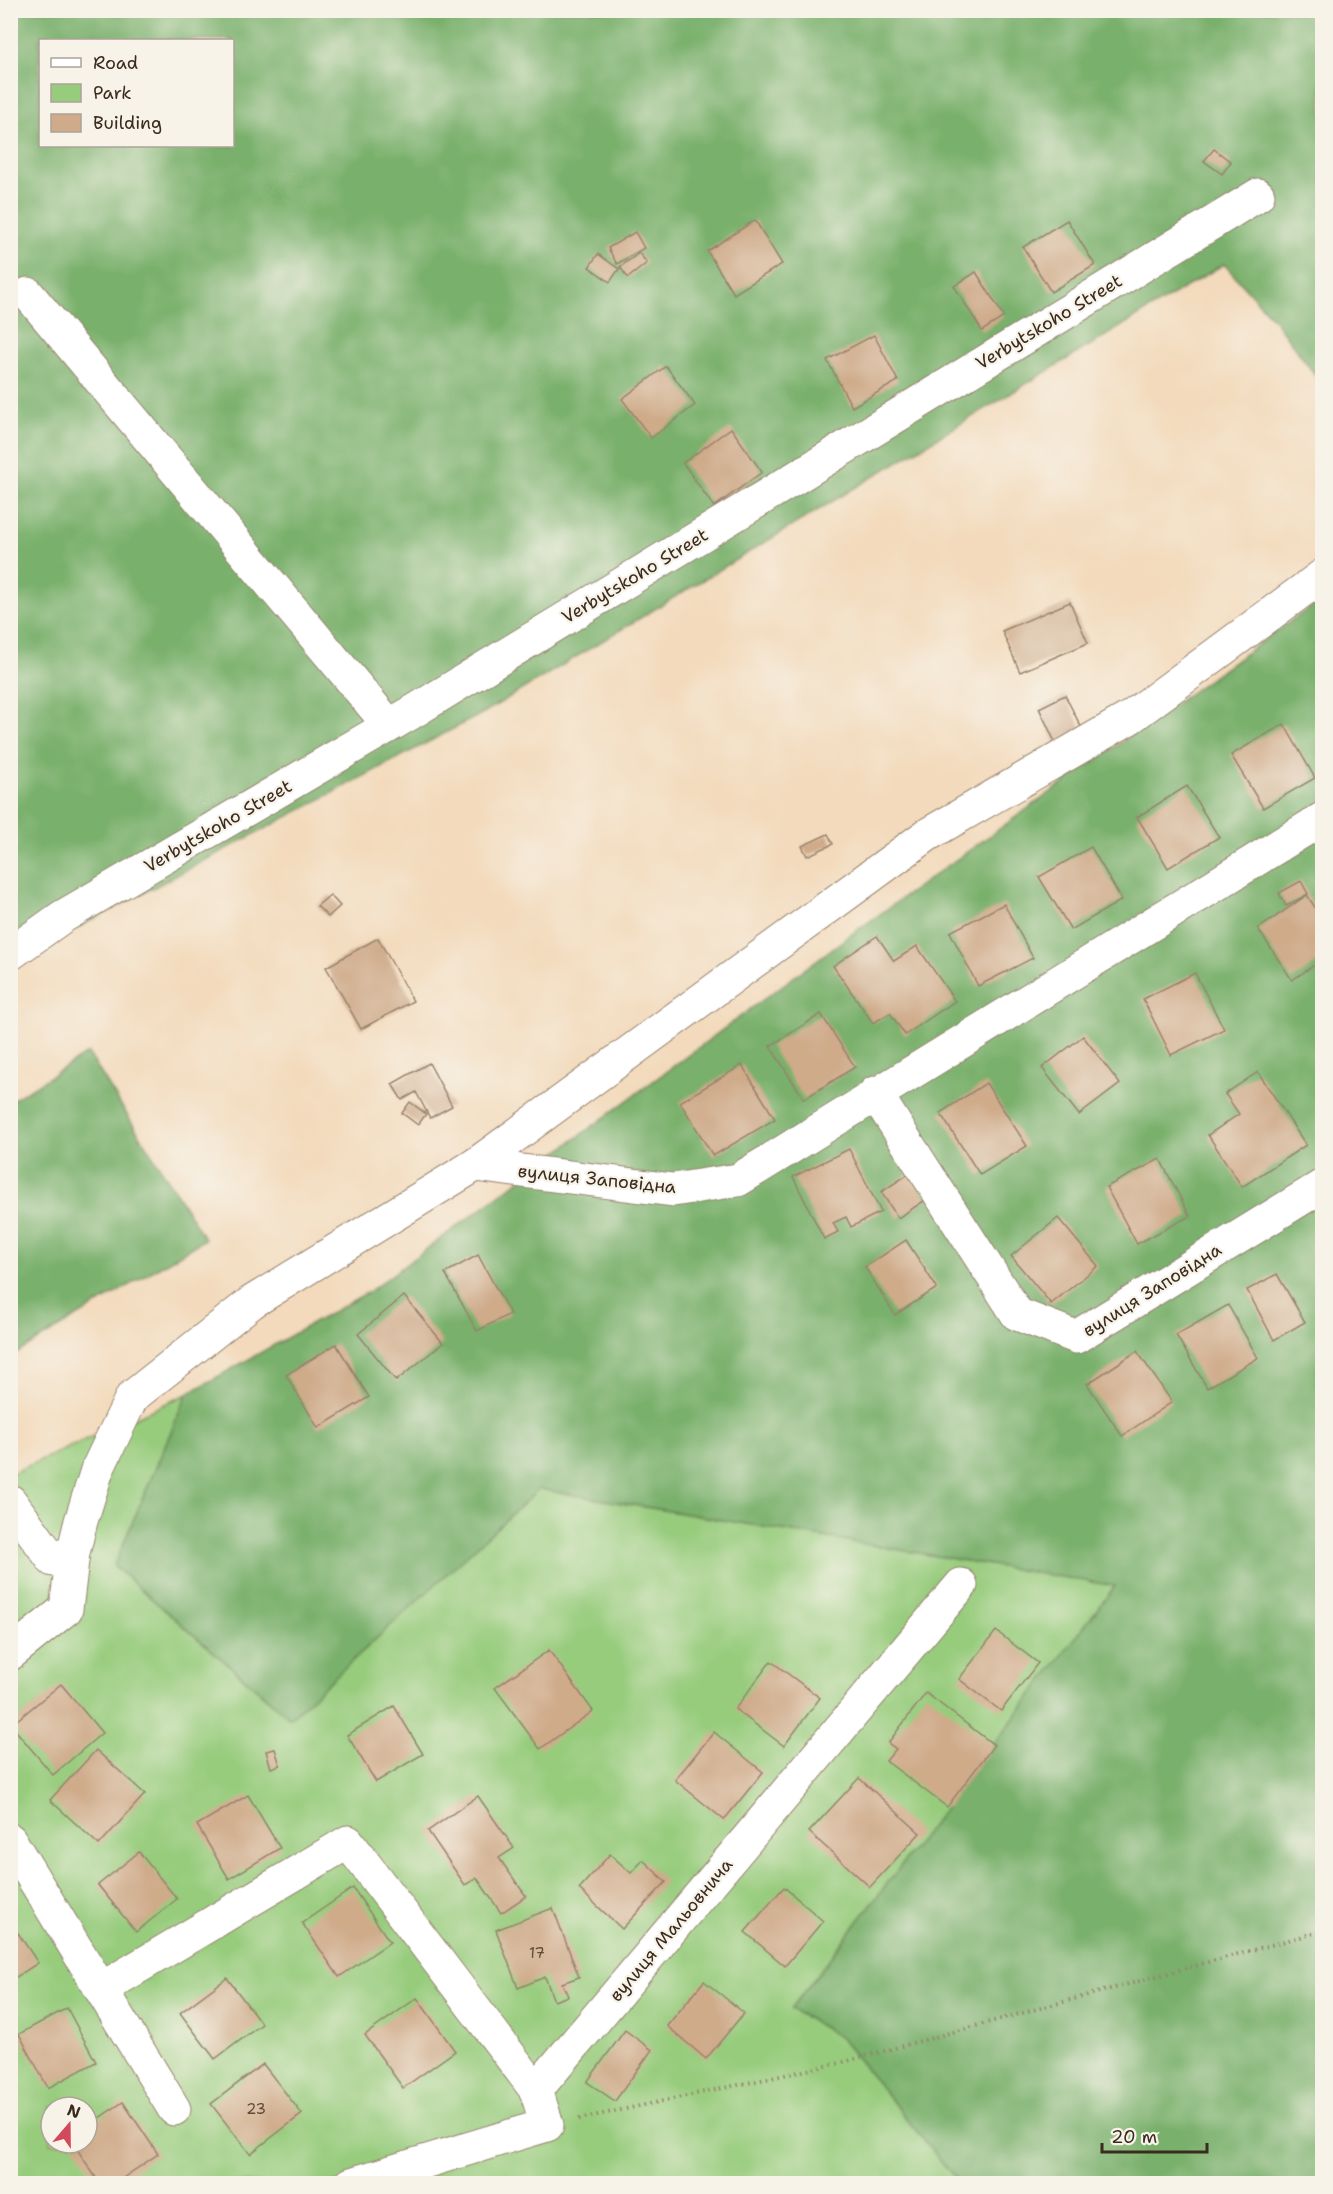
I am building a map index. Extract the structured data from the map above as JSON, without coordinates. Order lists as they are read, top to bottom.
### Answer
{
  "streets": {
    "street": ["Verbytskoho Street", "вулиця Заповідна", "вулиця Мальовнича"]
  },
  "house_numbers": ["17", "23"],
  "legend": ["Road", "Park", "Building"],
  "scale_bar": "20 m",
  "north": "top"
}
